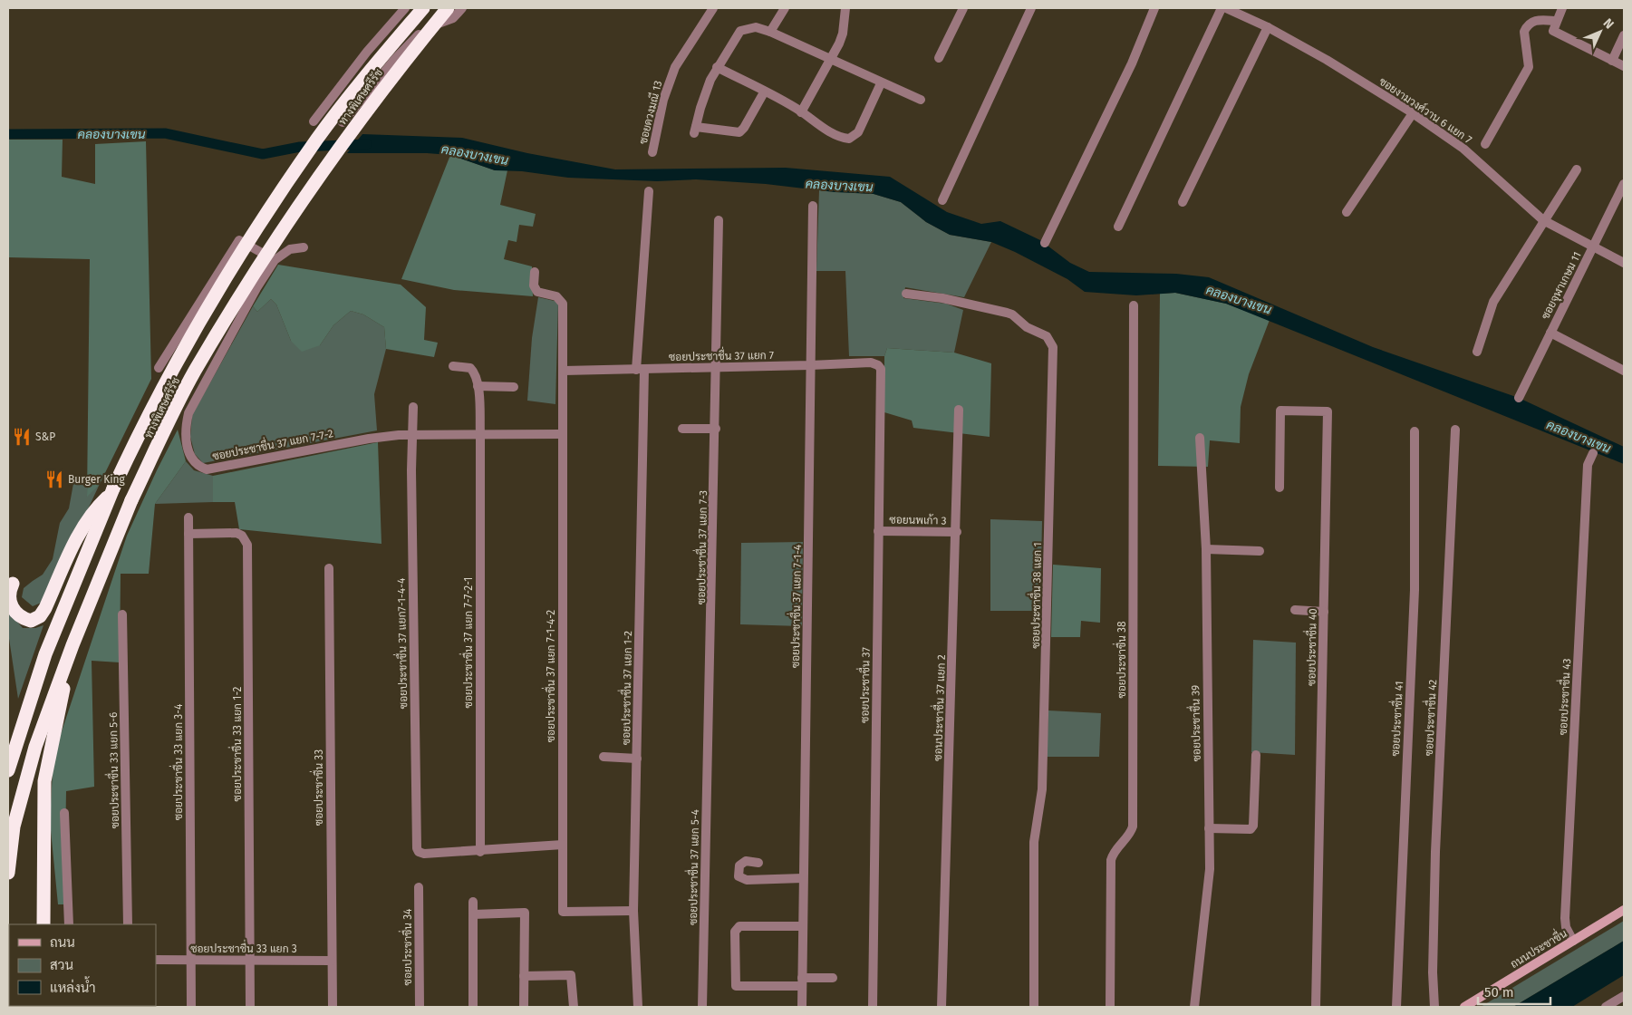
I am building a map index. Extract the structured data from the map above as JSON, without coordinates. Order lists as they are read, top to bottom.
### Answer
{
  "streets": {
    "highway": ["ทางพิเศษศรีรัช"],
    "main road": ["ถนนประชาชื่น"],
    "street": [
      "ซอยงามวงศ์วาน 6 แยก 7",
      "ซอยดวงมณี 13",
      "ซอยจุฬาเกษม 11",
      "ซอยประชาชื่น 37 แยก 7",
      "ซอยประชาชื่น 37 แยก 7-7-2",
      "ซอยนพเก้า 3",
      "ซอยประชาชื่น 37 แยก 7-3",
      "ซอยประชาชื่น 38 แยก 1",
      "ซอยประชาชื่น 37 แยก 7-1-4",
      "ซอยประชาชื่น 37 แยก 7-7-2-1",
      "ซอยประชาชื่น 37 แยก7-1-4-4",
      "ซอยประชาชื่น 40",
      "ซอยประชาชื่น 38",
      "ซอยประชาชื่น 37 แยก 7-1-4-2",
      "ซอยประชาชื่น 37",
      "ซอยประชาชื่น 37 แยก 1-2",
      "ซอยประชาชื่น 43",
      "ซอนประชาชื่น 37 แยก 2",
      "ซอยประชาชื่น 42",
      "ซอยประชาชื่น 41",
      "ซอยประชาชื่น 39",
      "ซอยประชาชื่น 33 แยก 1-2",
      "ซอยประชาชื่น 33 แยก 3-4",
      "ซอยประชาชื่น 33 แยก 5-6",
      "ซอยประชาชื่น 33",
      "ซอยประชาชื่น 37 แยก 5-4",
      "ซอยประชาชื่น 34",
      "ซอยประชาชื่น 33 แยก 3"
    ]
  },
  "crossings": [
    ["ซอยงามวงศ์วาน 6 แยก 7", "ซอยจุฬาเกษม 11"],
    ["ซอยประชาชื่น 37 แยก 7", "ซอยประชาชื่น 37 แยก 7-3"],
    ["ซอยประชาชื่น 37 แยก 7", "ซอยประชาชื่น 37 แยก 7-1-4"],
    ["ซอยประชาชื่น 37 แยก 7", "ซอยประชาชื่น 37 แยก 7-1-4-2"],
    ["ซอยประชาชื่น 37 แยก 7", "ซอยประชาชื่น 37"],
    ["ซอยประชาชื่น 37 แยก 7", "ซอยประชาชื่น 37 แยก 1-2"],
    ["ซอยประชาชื่น 37 แยก 7-7-2", "ซอยประชาชื่น 37 แยก 7-7-2-1"],
    ["ซอยประชาชื่น 37 แยก 7-7-2", "ซอยประชาชื่น 37 แยก7-1-4-4"],
    ["ซอยประชาชื่น 37 แยก 7-7-2", "ซอยประชาชื่น 37 แยก 7-1-4-2"],
    ["ซอยนพเก้า 3", "ซอยประชาชื่น 37"],
    ["ซอยนพเก้า 3", "ซอนประชาชื่น 37 แยก 2"],
    ["ซอยประชาชื่น 37 แยก 7-3", "ซอยประชาชื่น 37 แยก 5-4"],
    ["ซอยประชาชื่น 37 แยก 7-7-2-1", "ซอยประชาชื่น 37 แยก7-1-4-4"],
    ["ซอยประชาชื่น 37 แยก 7-1-4-2", "ซอยประชาชื่น 37 แยก 1-2"],
    ["ซอยประชาชื่น 43", "ถนนประชาชื่น"],
    ["ซอยประชาชื่น 33 แยก 1-2", "ซอยประชาชื่น 33 แยก 3-4"],
    ["ซอยประชาชื่น 33 แยก 1-2", "ซอยประชาชื่น 33 แยก 3"],
    ["ซอยประชาชื่น 33 แยก 3-4", "ซอยประชาชื่น 33 แยก 3"],
    ["ซอยประชาชื่น 33", "ซอยประชาชื่น 33 แยก 3"]
  ],
  "water": ["คลองบางเขน"],
  "places": {
    "restaurant": ["S&P", "Burger King"]
  },
  "legend": ["ถนน", "สวน", "แหล่งน้ำ"],
  "scale_bar": "50 m",
  "north": "top right"
}
